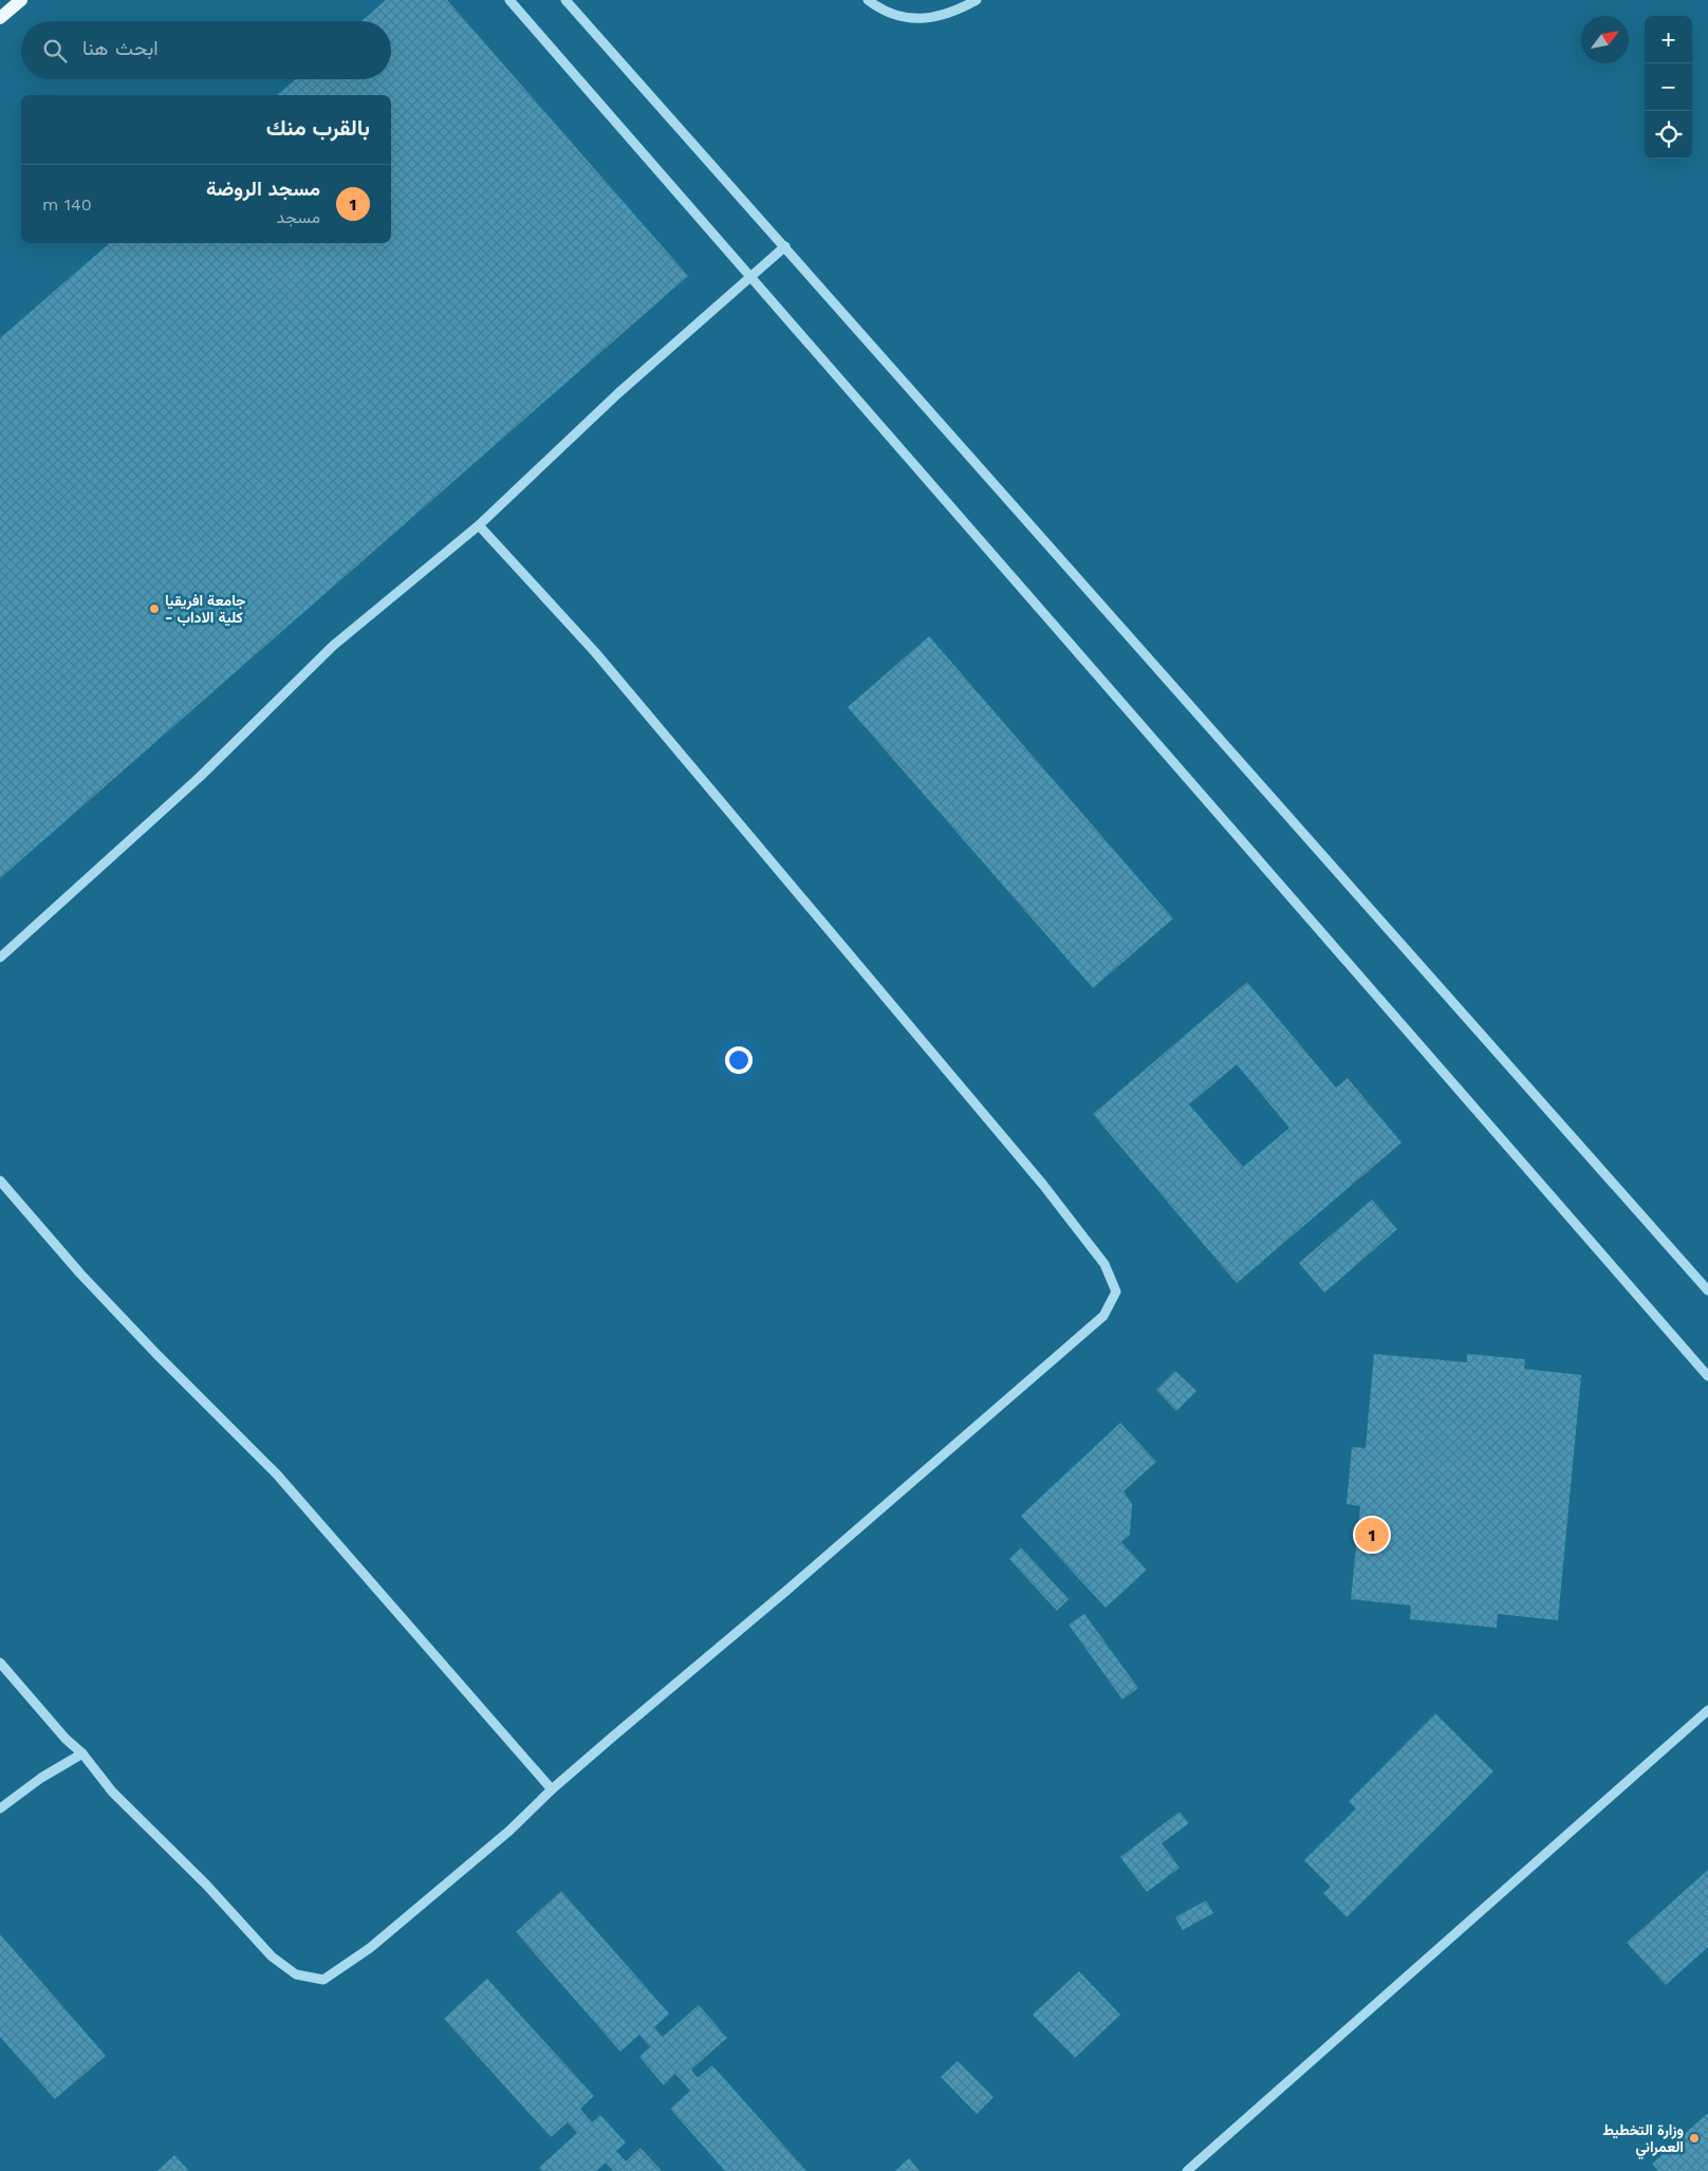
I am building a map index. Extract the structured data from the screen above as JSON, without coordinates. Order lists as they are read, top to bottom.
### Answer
{
  "places": ["جامعة افريقيا - كلية الاداب", "وزارة التخطيط العمراني"],
  "north": "top right",
  "page": {
    "map_buttons": ["+", "−"],
    "search": "ابحث هنا",
    "heading": "بالقرب منك",
    "list": [
      {
        "mark": "1",
        "name": "مسجد الروضة",
        "note": "مسجد",
        "value": "140 m"
      }
    ],
    "pins": "1"
  }
}
